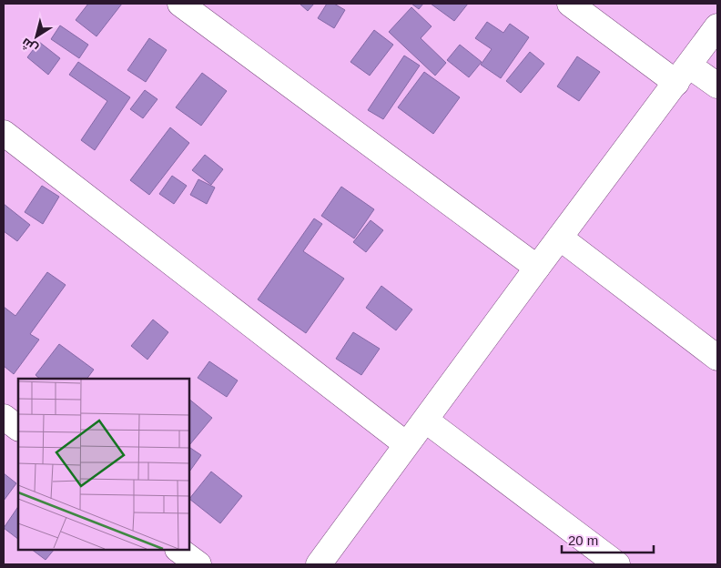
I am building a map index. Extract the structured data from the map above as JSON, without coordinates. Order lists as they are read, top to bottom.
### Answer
{
  "scale_bar": "20 m",
  "north": "bottom left"
}
